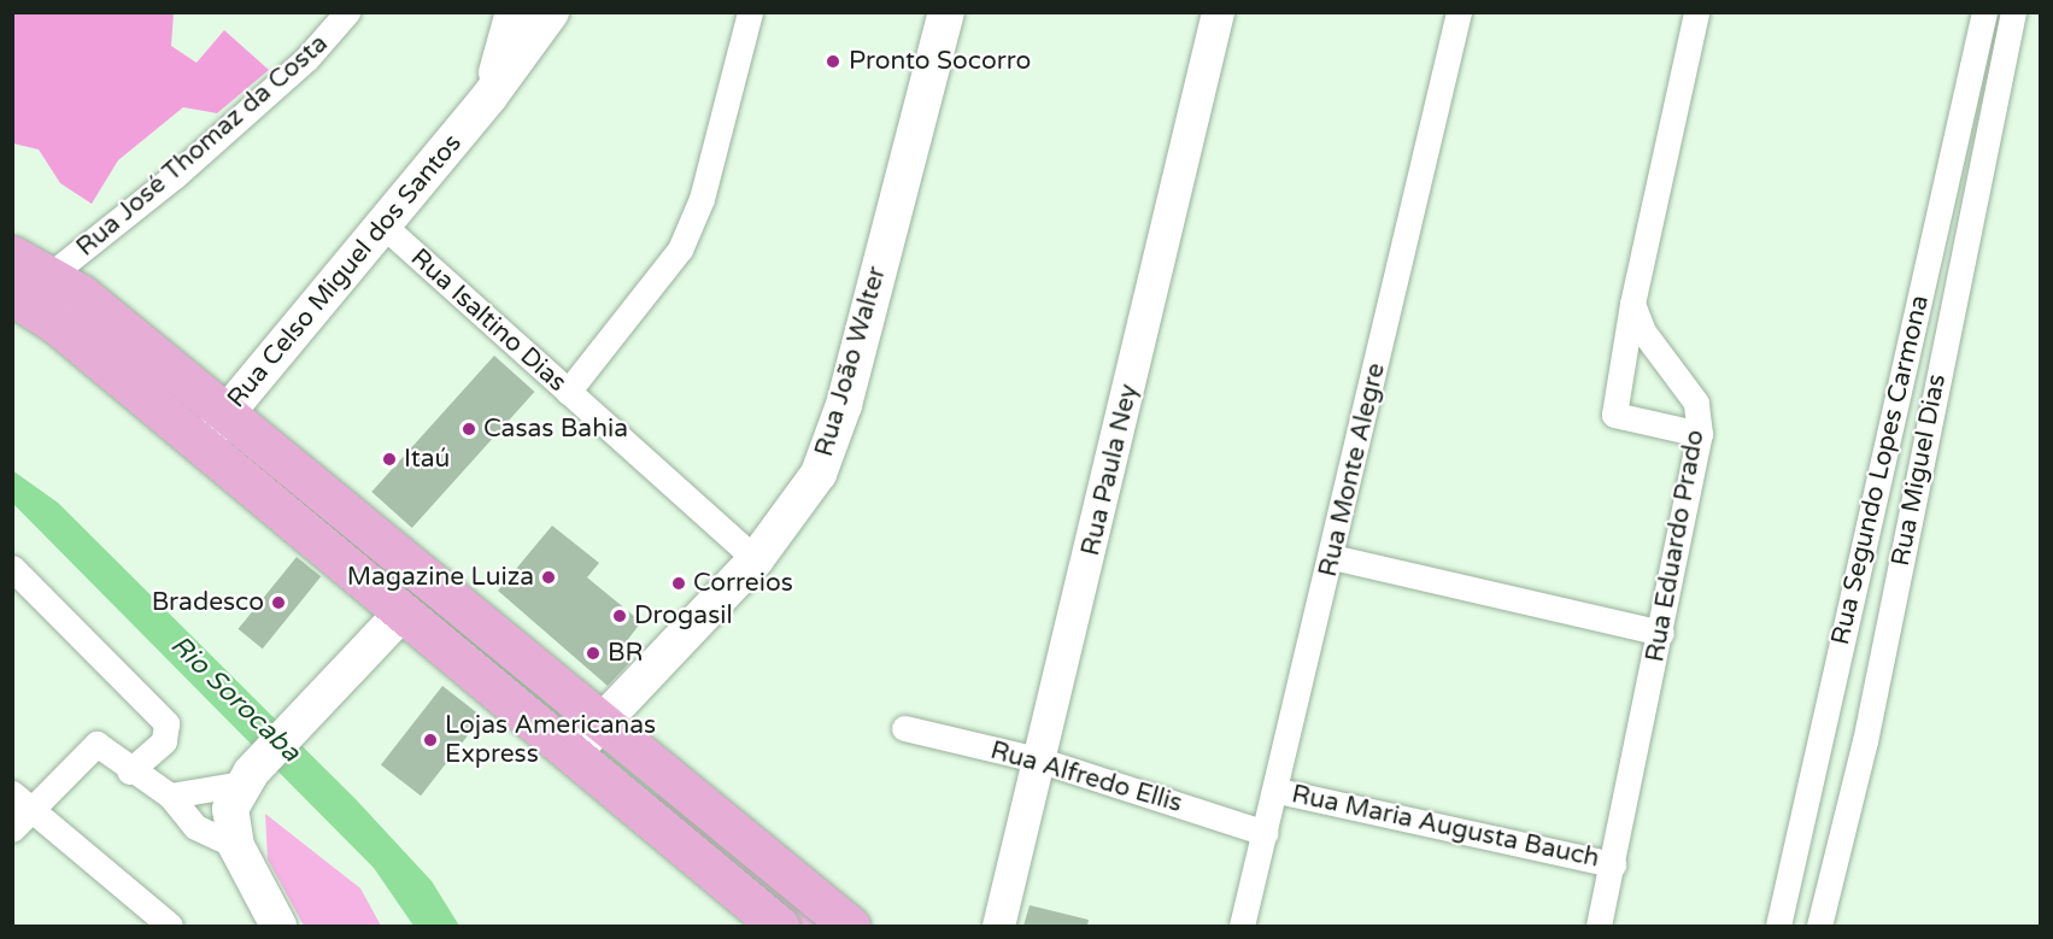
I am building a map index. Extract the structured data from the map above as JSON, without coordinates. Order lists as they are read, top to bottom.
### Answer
{
  "streets": {
    "main road": ["Rua Celso Miguel dos Santos", "Rua João Walter"],
    "street": [
      "Rua José Thomaz da Costa",
      "Rua Isaltino Dias",
      "Rua Paula Ney",
      "Rua Monte Alegre",
      "Rua Segundo Lopes Carmona",
      "Rua Miguel Dias",
      "Rua Eduardo Prado",
      "Rua Alfredo Ellis",
      "Rua Maria Augusta Bauch"
    ]
  },
  "crossings": [
    ["Rua Celso Miguel dos Santos", "Rua Isaltino Dias"],
    ["Rua Isaltino Dias", "Rua João Walter"],
    ["Rua Paula Ney", "Rua Alfredo Ellis"],
    ["Rua Monte Alegre", "Rua Alfredo Ellis"],
    ["Rua Monte Alegre", "Rua Maria Augusta Bauch"],
    ["Rua Eduardo Prado", "Rua Maria Augusta Bauch"]
  ],
  "water": ["Rio Sorocaba"],
  "places": [
    "Pronto Socorro",
    "Casas Bahia",
    "Itaú",
    "Magazine Luiza",
    "Correios",
    "Bradesco",
    "Drogasil",
    "BR",
    "Lojas Americanas Express"
  ]
}
